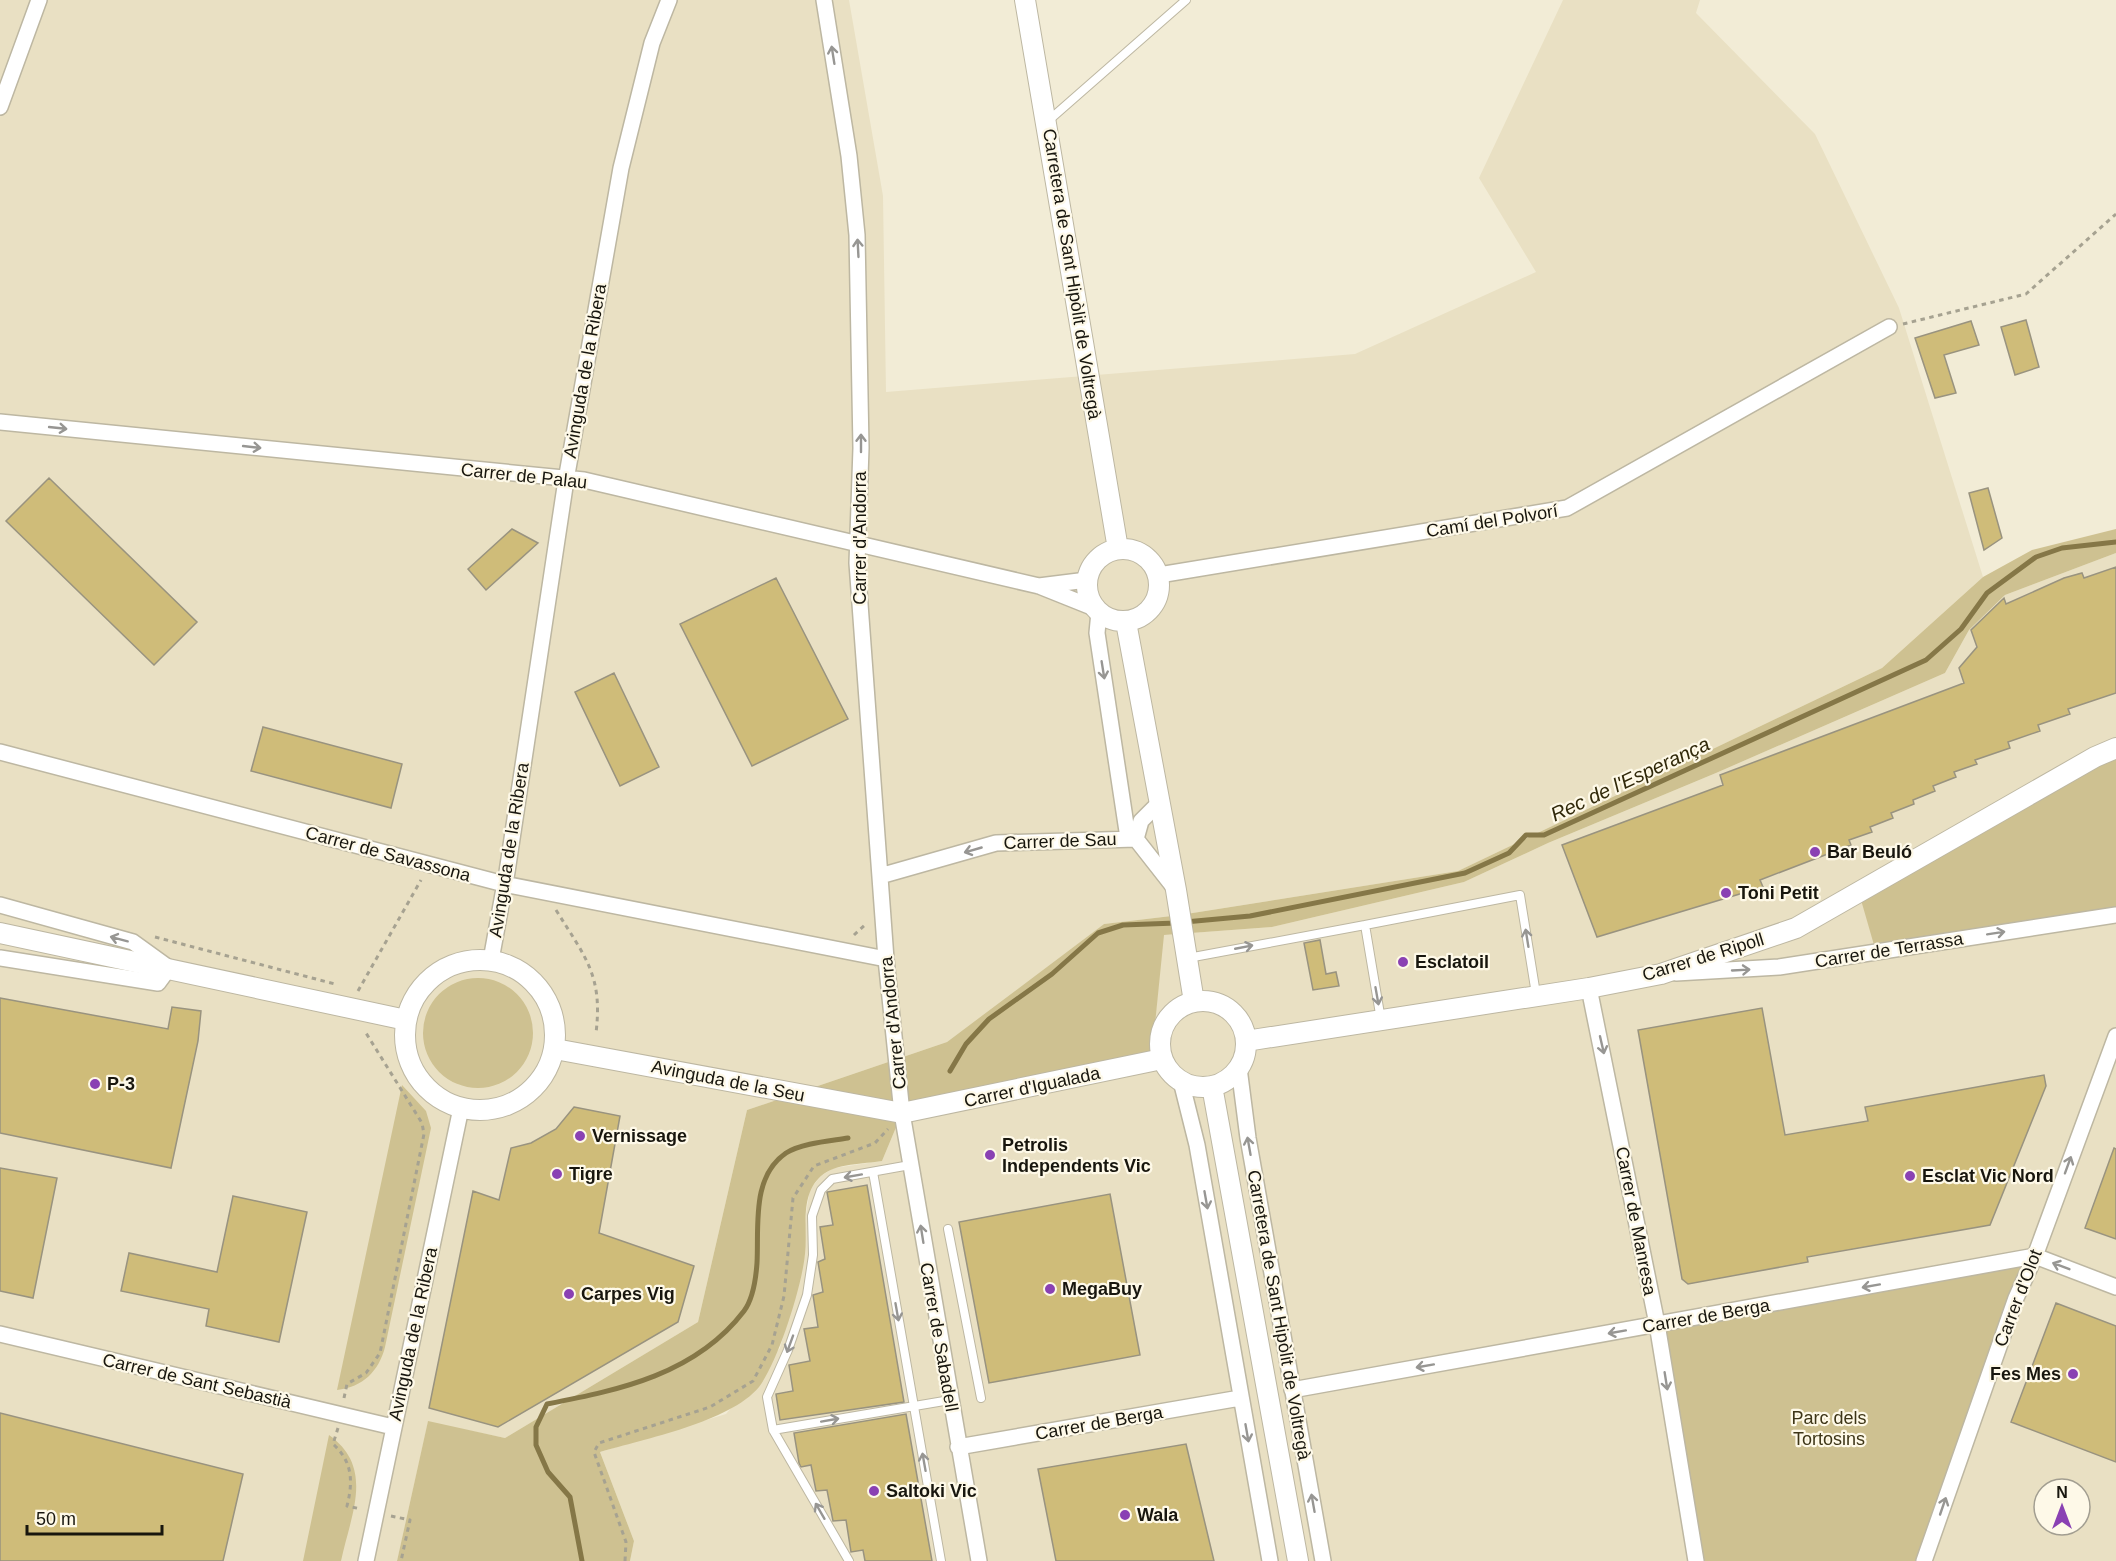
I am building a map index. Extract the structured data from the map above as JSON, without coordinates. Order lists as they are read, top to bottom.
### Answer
{
  "streets": {
    "street": [
      "Carretera de Sant Hipòlit de Voltregà",
      "Avinguda de la Ribera",
      "Carrer de Palau",
      "Camí del Polvorí",
      "Carrer d'Andorra",
      "Carrer de Sau",
      "Carrer de Savassona",
      "Carrer de Terrassa",
      "Carrer de Ripoll",
      "Avinguda de la Seu",
      "Carrer d'Igualada",
      "Carrer de Manresa",
      "Carrer d'Olot",
      "Carrer de Berga",
      "Carrer de Sabadell",
      "Carrer de Sant Sebastià"
    ]
  },
  "crossings": [
    ["Carretera de Sant Hipòlit de Voltregà", "Carrer de Palau"],
    ["Carretera de Sant Hipòlit de Voltregà", "Camí del Polvorí"],
    ["Carretera de Sant Hipòlit de Voltregà", "Carrer de Ripoll"],
    ["Carretera de Sant Hipòlit de Voltregà", "Carrer d'Igualada"],
    ["Carretera de Sant Hipòlit de Voltregà", "Carrer de Berga"],
    ["Avinguda de la Ribera", "Carrer de Palau"],
    ["Avinguda de la Ribera", "Carrer de Savassona"],
    ["Avinguda de la Ribera", "Avinguda de la Seu"],
    ["Avinguda de la Ribera", "Carrer de Sant Sebastià"],
    ["Carrer de Palau", "Camí del Polvorí"],
    ["Carrer de Palau", "Carrer d'Andorra"],
    ["Carrer d'Andorra", "Carrer de Sau"],
    ["Carrer d'Andorra", "Carrer de Savassona"],
    ["Carrer d'Andorra", "Avinguda de la Seu"],
    ["Carrer d'Andorra", "Carrer d'Igualada"],
    ["Carrer d'Andorra", "Carrer de Sabadell"],
    ["Carrer de Terrassa", "Carrer de Ripoll"],
    ["Carrer de Ripoll", "Carrer d'Igualada"],
    ["Carrer de Ripoll", "Carrer de Manresa"],
    ["Avinguda de la Seu", "Carrer d'Igualada"],
    ["Avinguda de la Seu", "Carrer de Sabadell"],
    ["Carrer d'Igualada", "Carrer de Sabadell"],
    ["Carrer de Manresa", "Carrer de Berga"],
    ["Carrer d'Olot", "Carrer de Berga"],
    ["Carrer de Berga", "Carrer de Sabadell"]
  ],
  "one_way": [
    "Carrer de Palau",
    "Carrer d'Andorra",
    "Carrer de Sau",
    "Carrer de Terrassa",
    "Carrer de Manresa",
    "Carrer d'Olot",
    "Carrer de Berga",
    "Carrer de Sabadell"
  ],
  "water": ["Rec de l'Esperança"],
  "parks": ["Parc dels Tortosins"],
  "places": [
    "Bar Beuló",
    "Toni Petit",
    "Esclatoil",
    "P-3",
    "Vernissage",
    "Petrolis Independents Vic",
    "Tigre",
    "Esclat Vic Nord",
    "MegaBuy",
    "Carpes Vig",
    "Fes Mes",
    "Saltoki Vic",
    "Wala"
  ],
  "scale_bar": "50 m",
  "north": "top"
}
